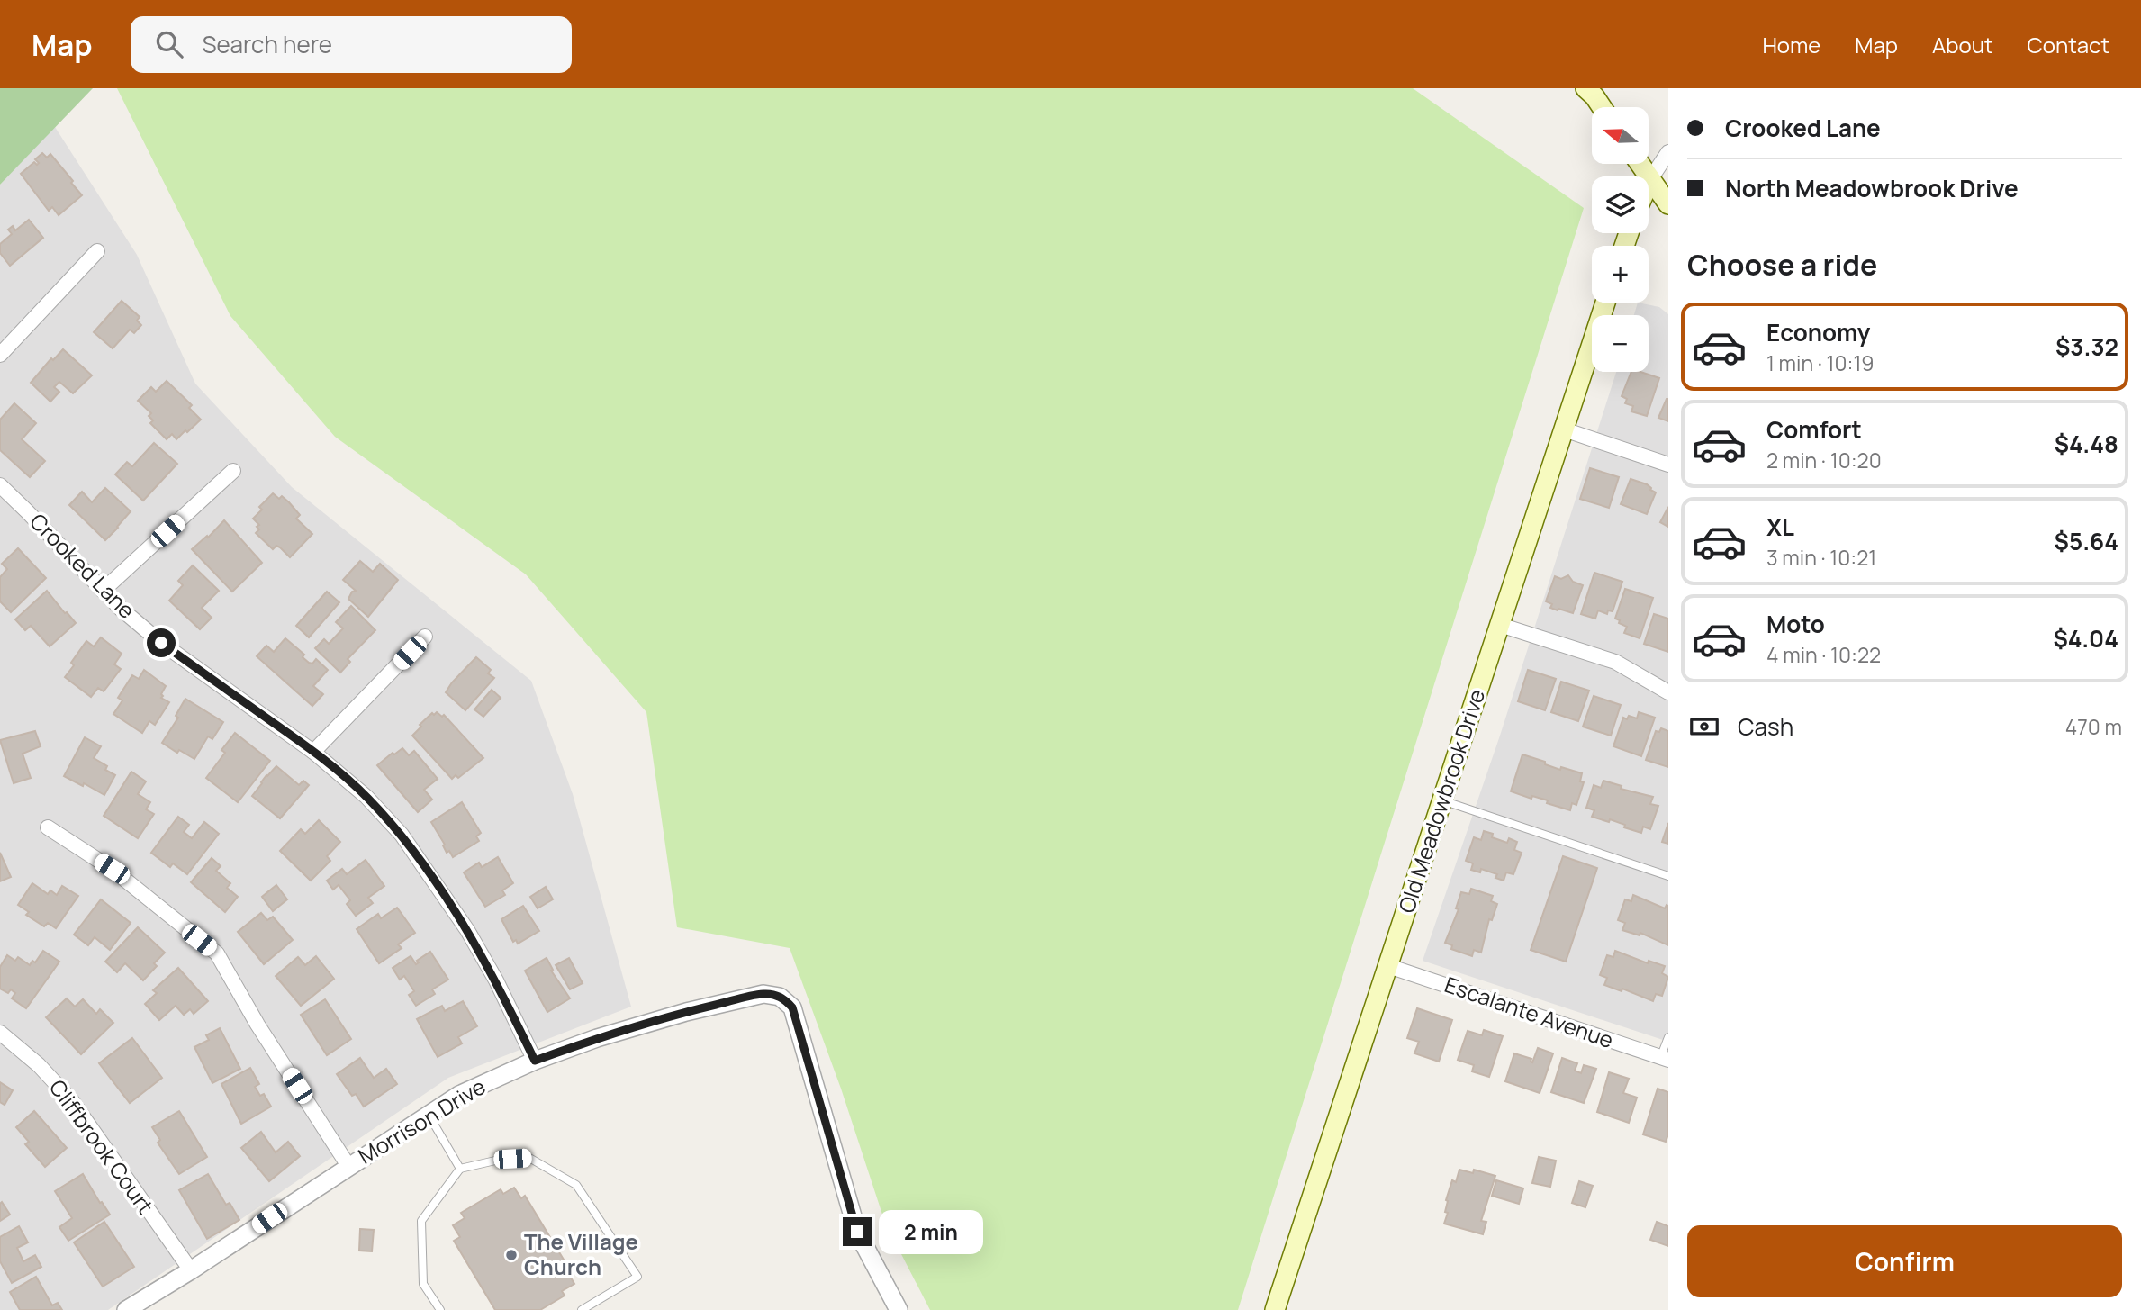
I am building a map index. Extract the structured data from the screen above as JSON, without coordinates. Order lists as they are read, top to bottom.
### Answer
{
  "streets": {
    "main road": ["Old Meadowbrook Drive"],
    "street": [
      "Crooked Lane",
      "Escalante Avenue",
      "Morrison Drive",
      "Cliffbrook Court"
    ]
  },
  "crossings": [
    ["Crooked Lane", "Morrison Drive"],
    ["Old Meadowbrook Drive", "Escalante Avenue"],
    ["Morrison Drive", "Cliffbrook Court"]
  ],
  "places": ["The Village Church"],
  "north": "left",
  "page": {
    "header": "Map",
    "search": "Search here",
    "nav": [
      "Home",
      "Map",
      "About",
      "Contact"
    ],
    "banner": ["Crooked Lane", "North Meadowbrook Drive"],
    "map_buttons": ["+", "−"],
    "heading": "Choose a ride",
    "list": [
      {
        "name": "Economy",
        "note": "1 min · 10:19",
        "value": "$3.32"
      },
      {
        "name": "Comfort",
        "note": "2 min · 10:20",
        "value": "$4.48"
      },
      {
        "name": "XL",
        "note": "3 min · 10:21",
        "value": "$5.64"
      },
      {
        "name": "Moto",
        "note": "4 min · 10:22",
        "value": "$4.04"
      }
    ],
    "pay": ["Cash", "470 m"],
    "bubble": "2 min",
    "buttons": "Confirm"
  }
}
